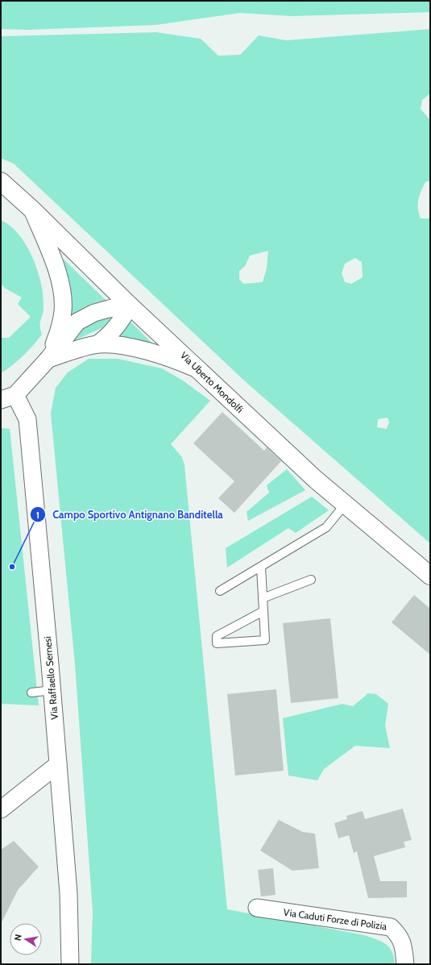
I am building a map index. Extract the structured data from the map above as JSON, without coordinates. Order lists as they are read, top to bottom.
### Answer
{
  "streets": {
    "main road": ["Via Uberto Mondolfi"],
    "street": ["Via Raffaello Sernesi", "Via Caduti Forze di Polizia"]
  },
  "places": ["Campo Sportivo Antignano Banditella"],
  "north": "left"
}
